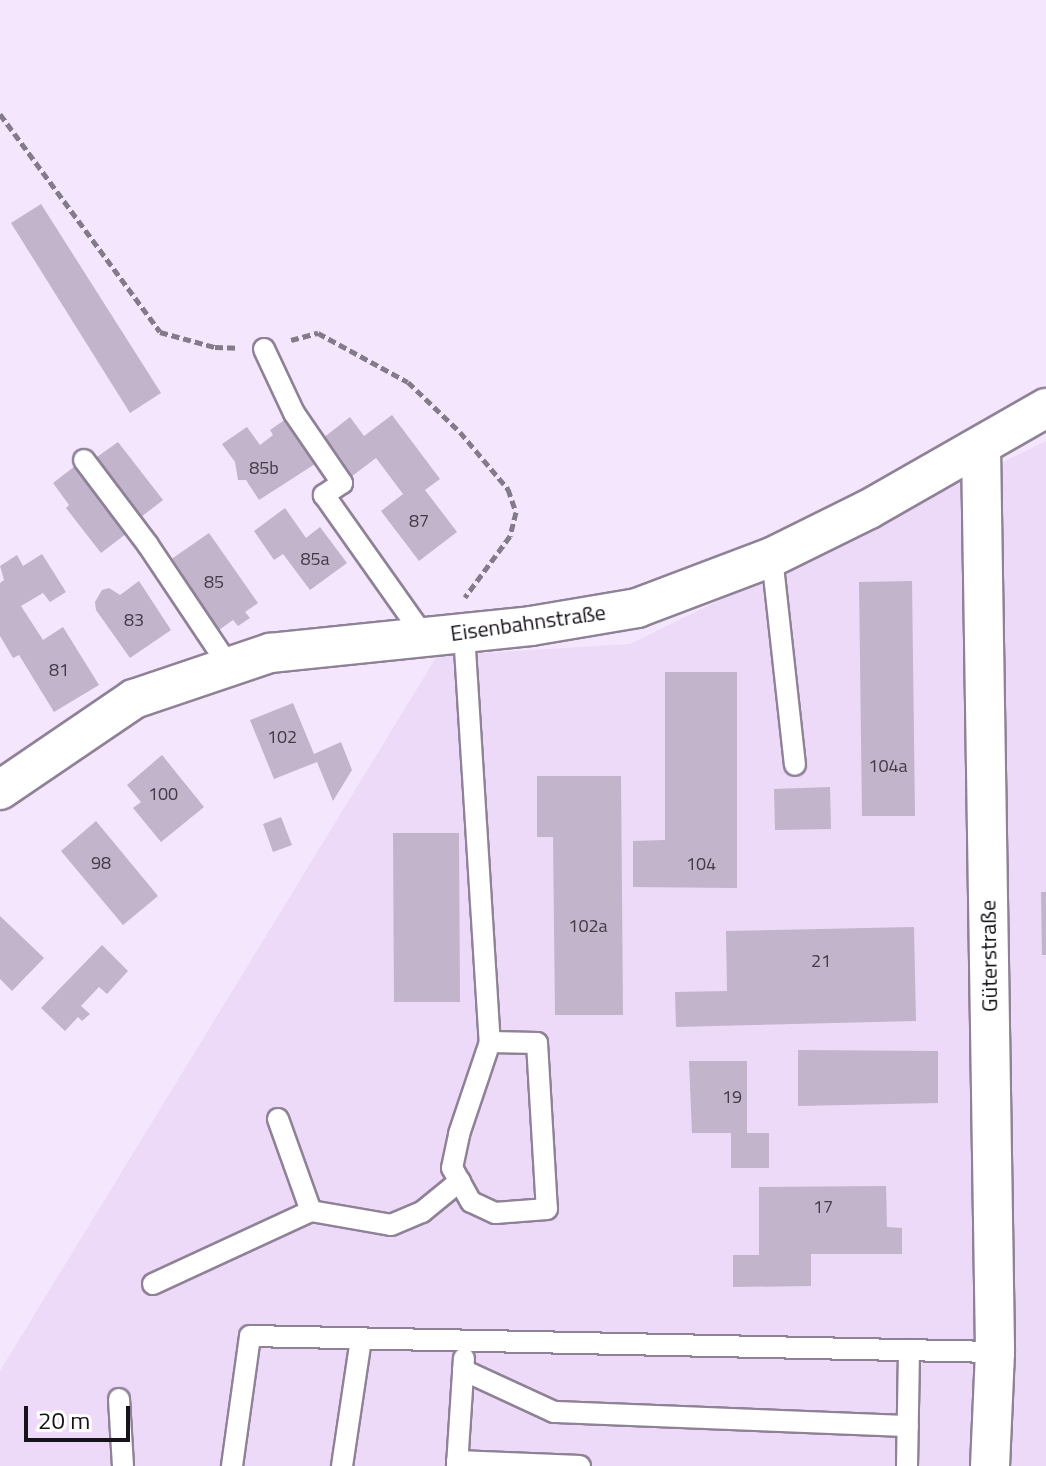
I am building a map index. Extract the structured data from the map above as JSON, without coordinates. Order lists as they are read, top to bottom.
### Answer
{
  "streets": {
    "street": ["Eisenbahnstraße", "Güterstraße"]
  },
  "crossings": [
    ["Eisenbahnstraße", "Güterstraße"]
  ],
  "house_numbers": [
    "85b",
    "87",
    "85a",
    "85",
    "83",
    "81",
    "102",
    "104a",
    "100",
    "98",
    "104",
    "102a",
    "21",
    "19",
    "17"
  ],
  "scale_bar": "20 m"
}
